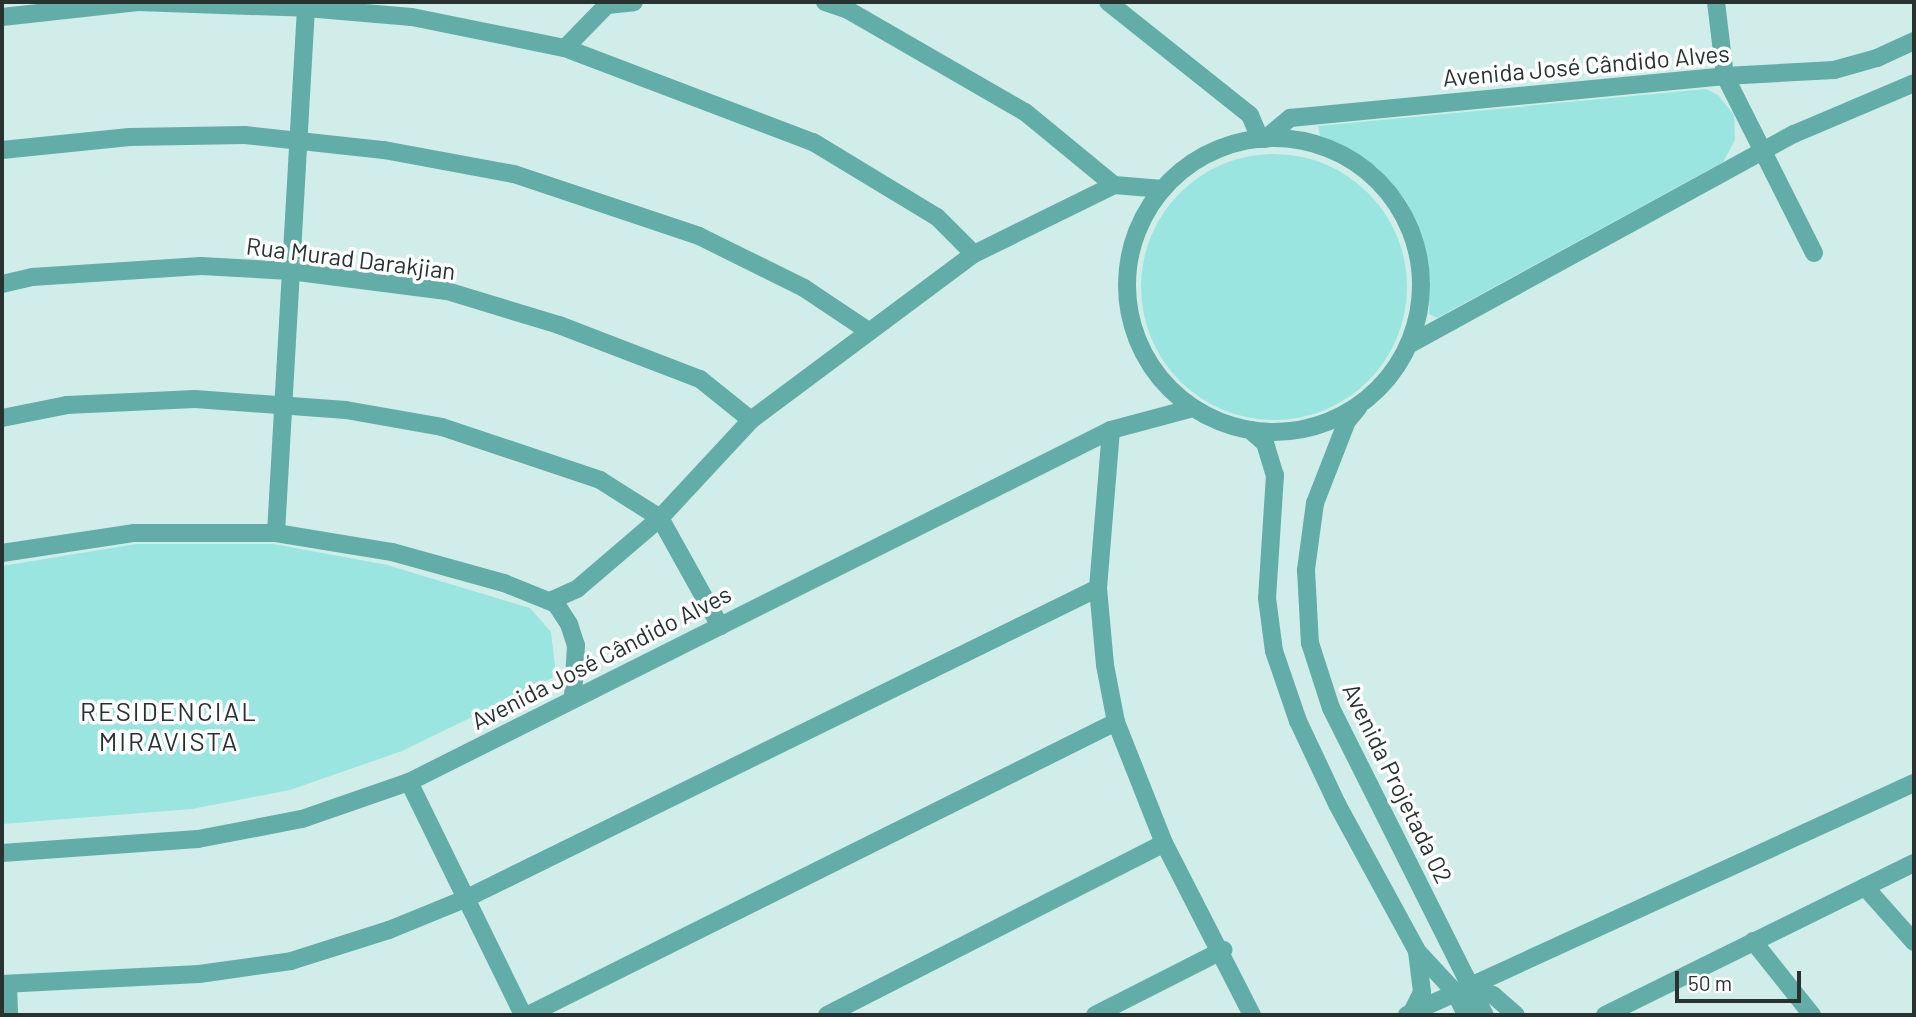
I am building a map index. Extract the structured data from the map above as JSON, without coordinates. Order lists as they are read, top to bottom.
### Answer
{
  "streets": {
    "street": ["Avenida José Cândido Alves", "Rua Murad Darakjian", "Avenida Projetada 02"]
  },
  "districts": ["RESIDENCIAL MIRAVISTA"],
  "scale_bar": "50 m"
}
